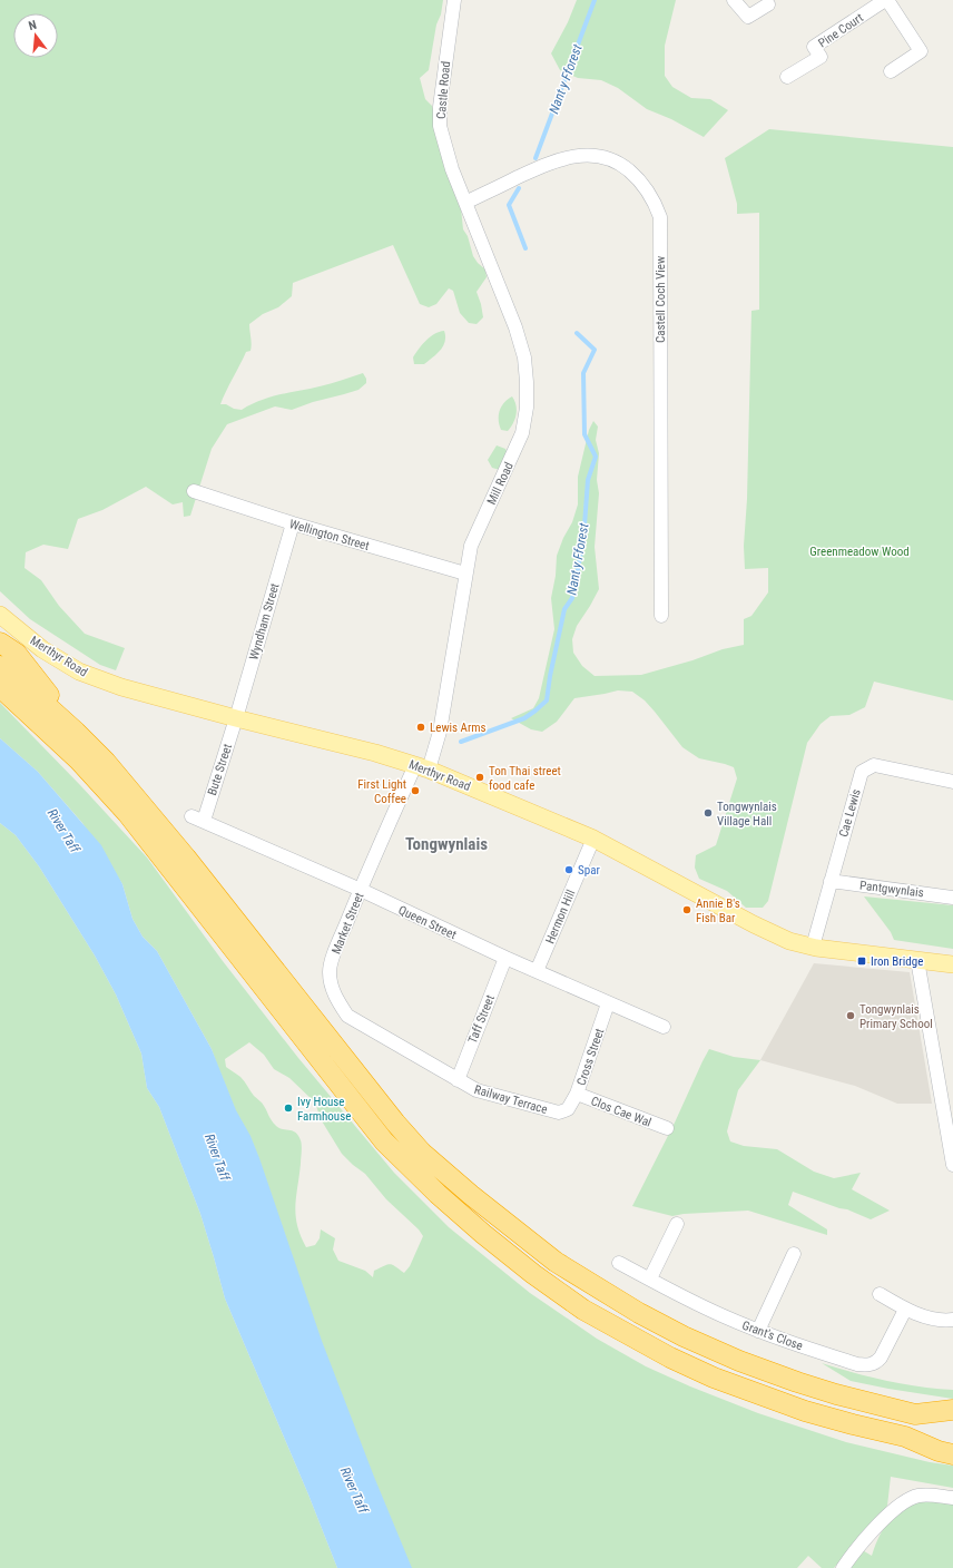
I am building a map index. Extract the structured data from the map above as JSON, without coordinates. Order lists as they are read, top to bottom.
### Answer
{
  "streets": {
    "main road": ["Merthyr Road"],
    "street": [
      "Pine Court",
      "Castle Road",
      "Castell Coch View",
      "Mill Road",
      "Wellington Street",
      "Wyndham Street",
      "Bute Street",
      "Cae Lewis",
      "Pantgwynlais",
      "Hermon Hill",
      "Queen Street",
      "Market Street",
      "Taff Street",
      "Cross Street",
      "Railway Terrace",
      "Clos Cae Wal",
      "Grant's Close"
    ]
  },
  "crossings": [
    ["Castle Road", "Castell Coch View"],
    ["Castle Road", "Mill Road"],
    ["Castell Coch View", "Mill Road"],
    ["Mill Road", "Wellington Street"],
    ["Mill Road", "Merthyr Road"],
    ["Mill Road", "Market Street"],
    ["Wellington Street", "Wyndham Street"],
    ["Wyndham Street", "Merthyr Road"],
    ["Wyndham Street", "Bute Street"],
    ["Merthyr Road", "Bute Street"],
    ["Merthyr Road", "Cae Lewis"],
    ["Merthyr Road", "Hermon Hill"],
    ["Merthyr Road", "Market Street"],
    ["Bute Street", "Queen Street"],
    ["Cae Lewis", "Pantgwynlais"],
    ["Hermon Hill", "Queen Street"],
    ["Queen Street", "Market Street"],
    ["Queen Street", "Taff Street"],
    ["Queen Street", "Cross Street"],
    ["Market Street", "Railway Terrace"],
    ["Taff Street", "Railway Terrace"],
    ["Cross Street", "Railway Terrace"],
    ["Cross Street", "Clos Cae Wal"]
  ],
  "districts": ["Tongwynlais"],
  "water": ["Nant y Fforest", "River Taff"],
  "parks": ["Greenmeadow Wood"],
  "places": {
    "other": [
      "Lewis Arms",
      "Ton Thai street food cafe",
      "First Light Coffee",
      "Tongwynlais Village Hall",
      "Spar",
      "Annie B's Fish Bar",
      "Tongwynlais Primary School",
      "Ivy House Farmhouse"
    ],
    "transit": ["Iron Bridge"]
  },
  "north": "top"
}
